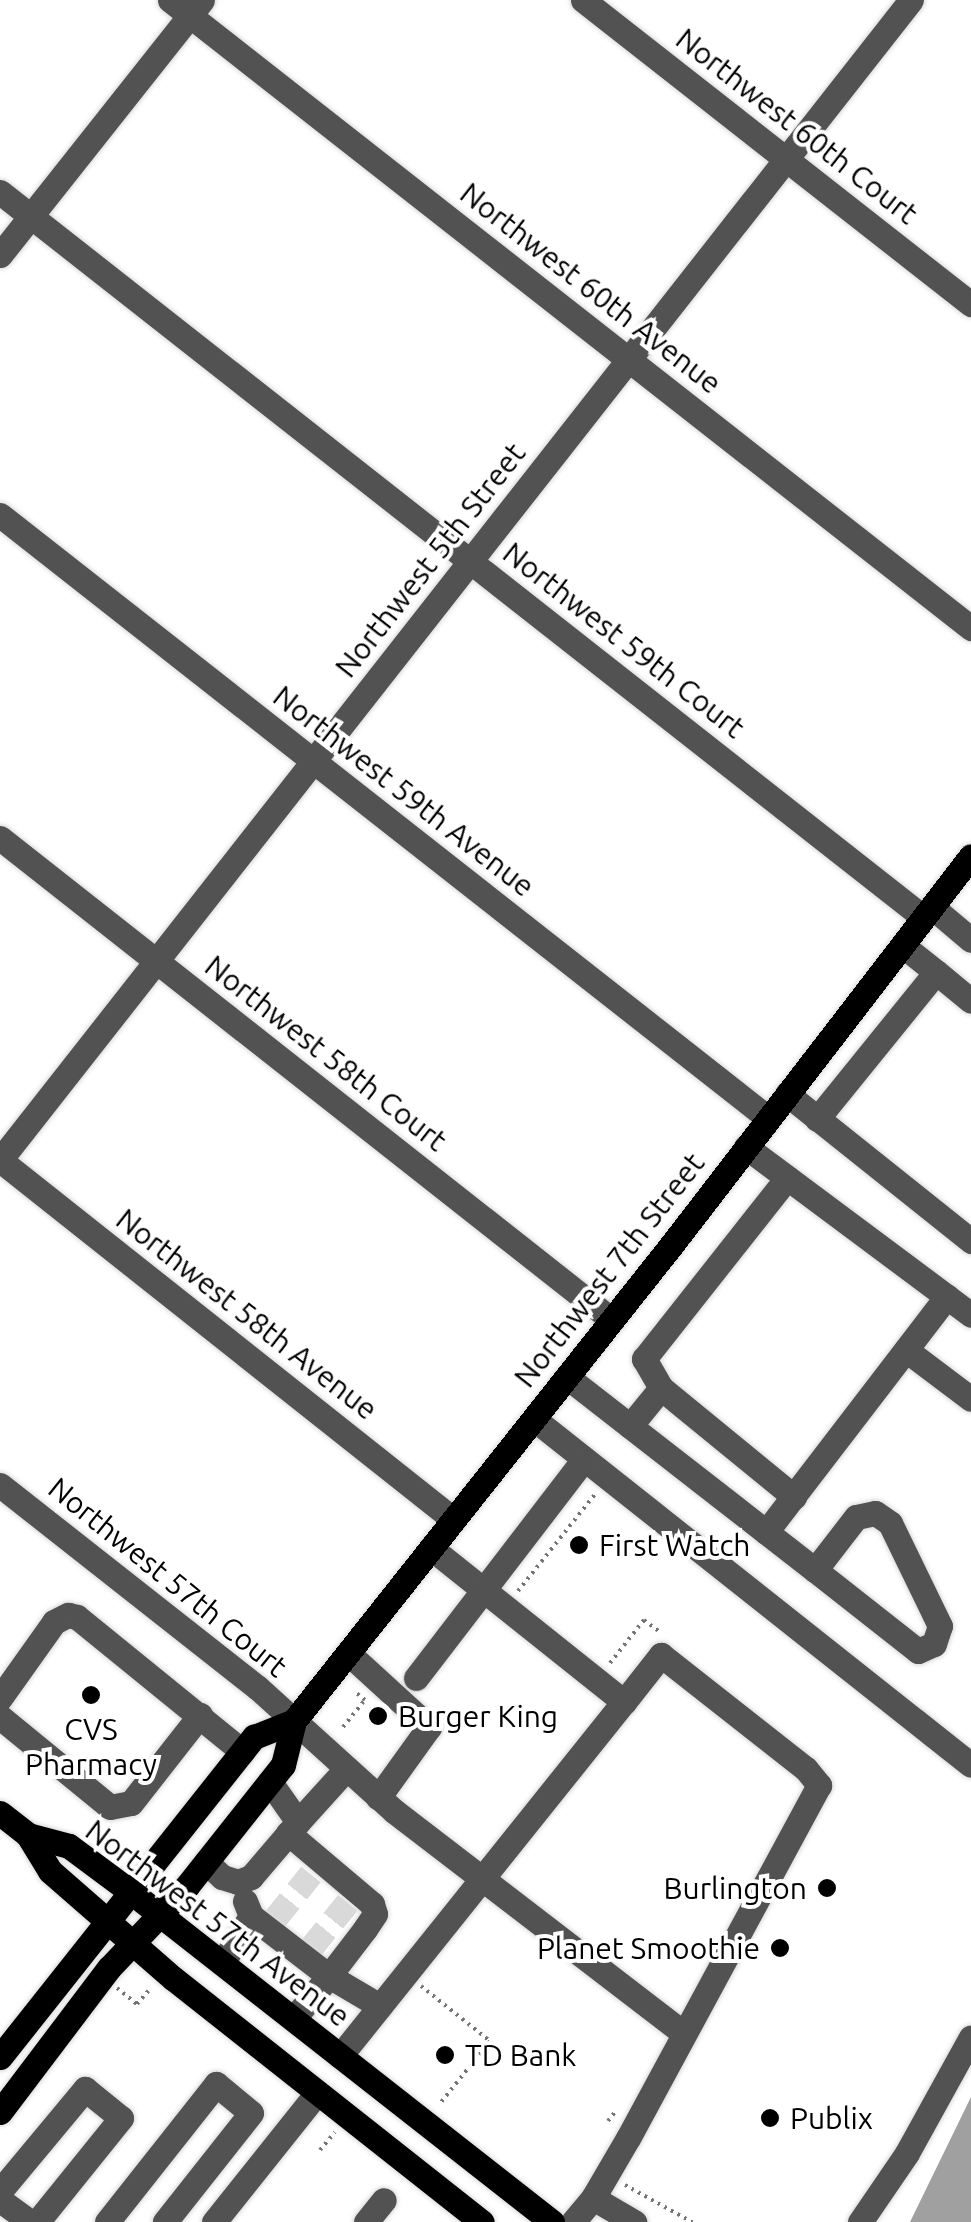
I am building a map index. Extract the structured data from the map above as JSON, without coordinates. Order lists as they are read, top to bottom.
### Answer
{
  "streets": {
    "main road": ["Northwest 7th Street", "Northwest 57th Avenue"],
    "street": [
      "Northwest 60th Court",
      "Northwest 60th Avenue",
      "Northwest 5th Street",
      "Northwest 59th Court",
      "Northwest 59th Avenue",
      "Northwest 58th Court",
      "Northwest 58th Avenue",
      "Northwest 57th Court"
    ]
  },
  "crossings": [
    ["Northwest 60th Court", "Northwest 5th Street"],
    ["Northwest 60th Avenue", "Northwest 5th Street"],
    ["Northwest 5th Street", "Northwest 59th Court"],
    ["Northwest 5th Street", "Northwest 59th Avenue"],
    ["Northwest 5th Street", "Northwest 58th Court"],
    ["Northwest 5th Street", "Northwest 58th Avenue"],
    ["Northwest 59th Court", "Northwest 7th Street"],
    ["Northwest 59th Avenue", "Northwest 7th Street"],
    ["Northwest 58th Court", "Northwest 7th Street"],
    ["Northwest 7th Street", "Northwest 58th Avenue"],
    ["Northwest 7th Street", "Northwest 57th Court"],
    ["Northwest 7th Street", "Northwest 57th Avenue"]
  ],
  "places": [
    "First Watch",
    "CVS Pharmacy",
    "Burger King",
    "Burlington",
    "Planet Smoothie",
    "TD Bank",
    "Publix"
  ]
}
